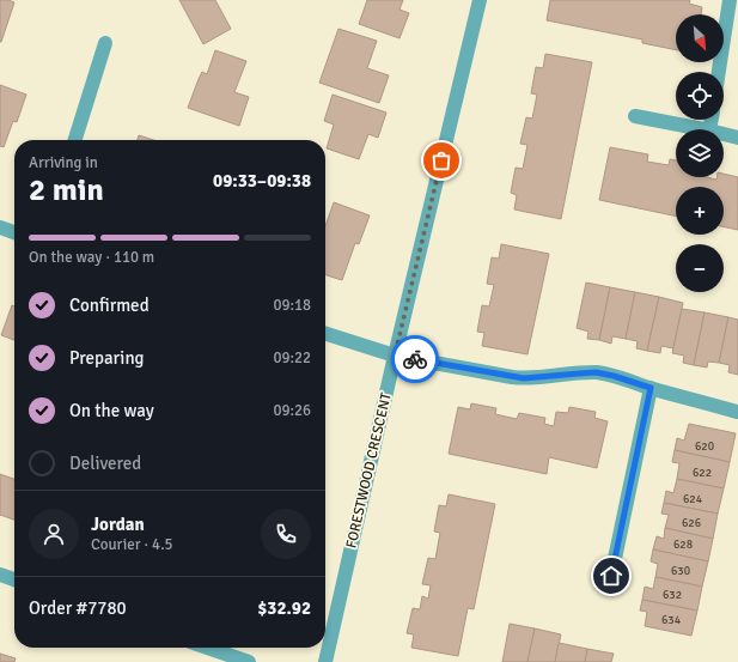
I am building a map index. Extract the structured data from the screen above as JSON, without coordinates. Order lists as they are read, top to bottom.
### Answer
{
  "streets": {
    "street": ["FORESTWOOD CRESCENT"]
  },
  "house_numbers": [
    "620",
    "622",
    "624",
    "626",
    "628",
    "630",
    "632",
    "634"
  ],
  "north": "bottom right",
  "page": {
    "map_buttons": ["+", "−"],
    "heading": ["2 min", "Arriving in", "09:33–09:38"],
    "panel": [
      "Jordan",
      "Courier · 4.5",
      "Order #7780",
      "$32.92"
    ],
    "bar": "On the way · 110 m",
    "list": [
      ["Confirmed", "09:18"],
      ["Preparing", "09:22"],
      ["On the way", "09:26"],
      "Delivered"
    ]
  }
}
